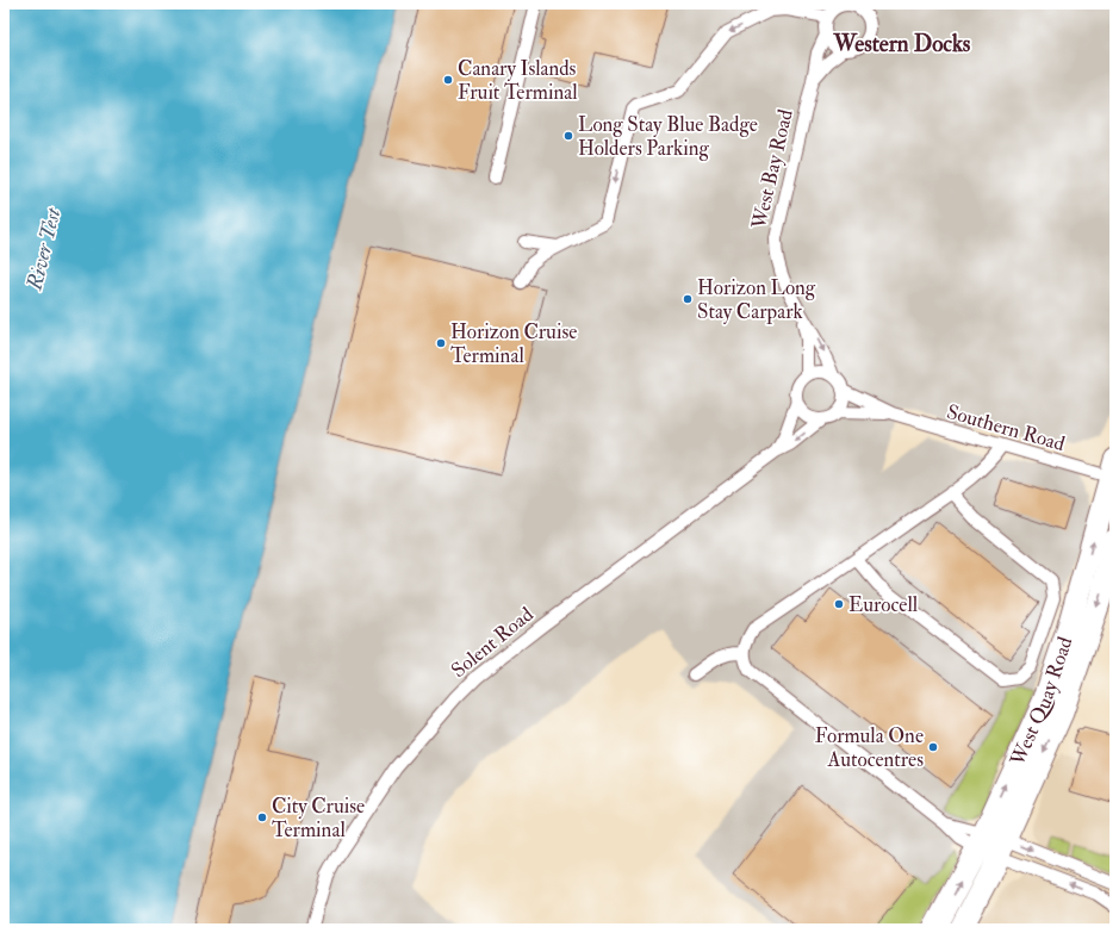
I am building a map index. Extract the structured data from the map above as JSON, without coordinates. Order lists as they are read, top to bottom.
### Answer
{
  "streets": {
    "highway": ["West Quay Road"],
    "street": ["West Bay Road", "Southern Road", "Solent Road"]
  },
  "crossings": [
    ["West Bay Road", "Southern Road"],
    ["West Bay Road", "Solent Road"],
    ["Southern Road", "Solent Road"],
    ["Southern Road", "West Quay Road"]
  ],
  "districts": ["Western Docks"],
  "water": ["River Test"],
  "places": [
    "Canary Islands Fruit Terminal",
    "Long Stay Blue Badge Holders Parking",
    "Horizon Long Stay Carpark",
    "Horizon Cruise Terminal",
    "Eurocell",
    "Formula One Autocentres",
    "City Cruise Terminal"
  ]
}
